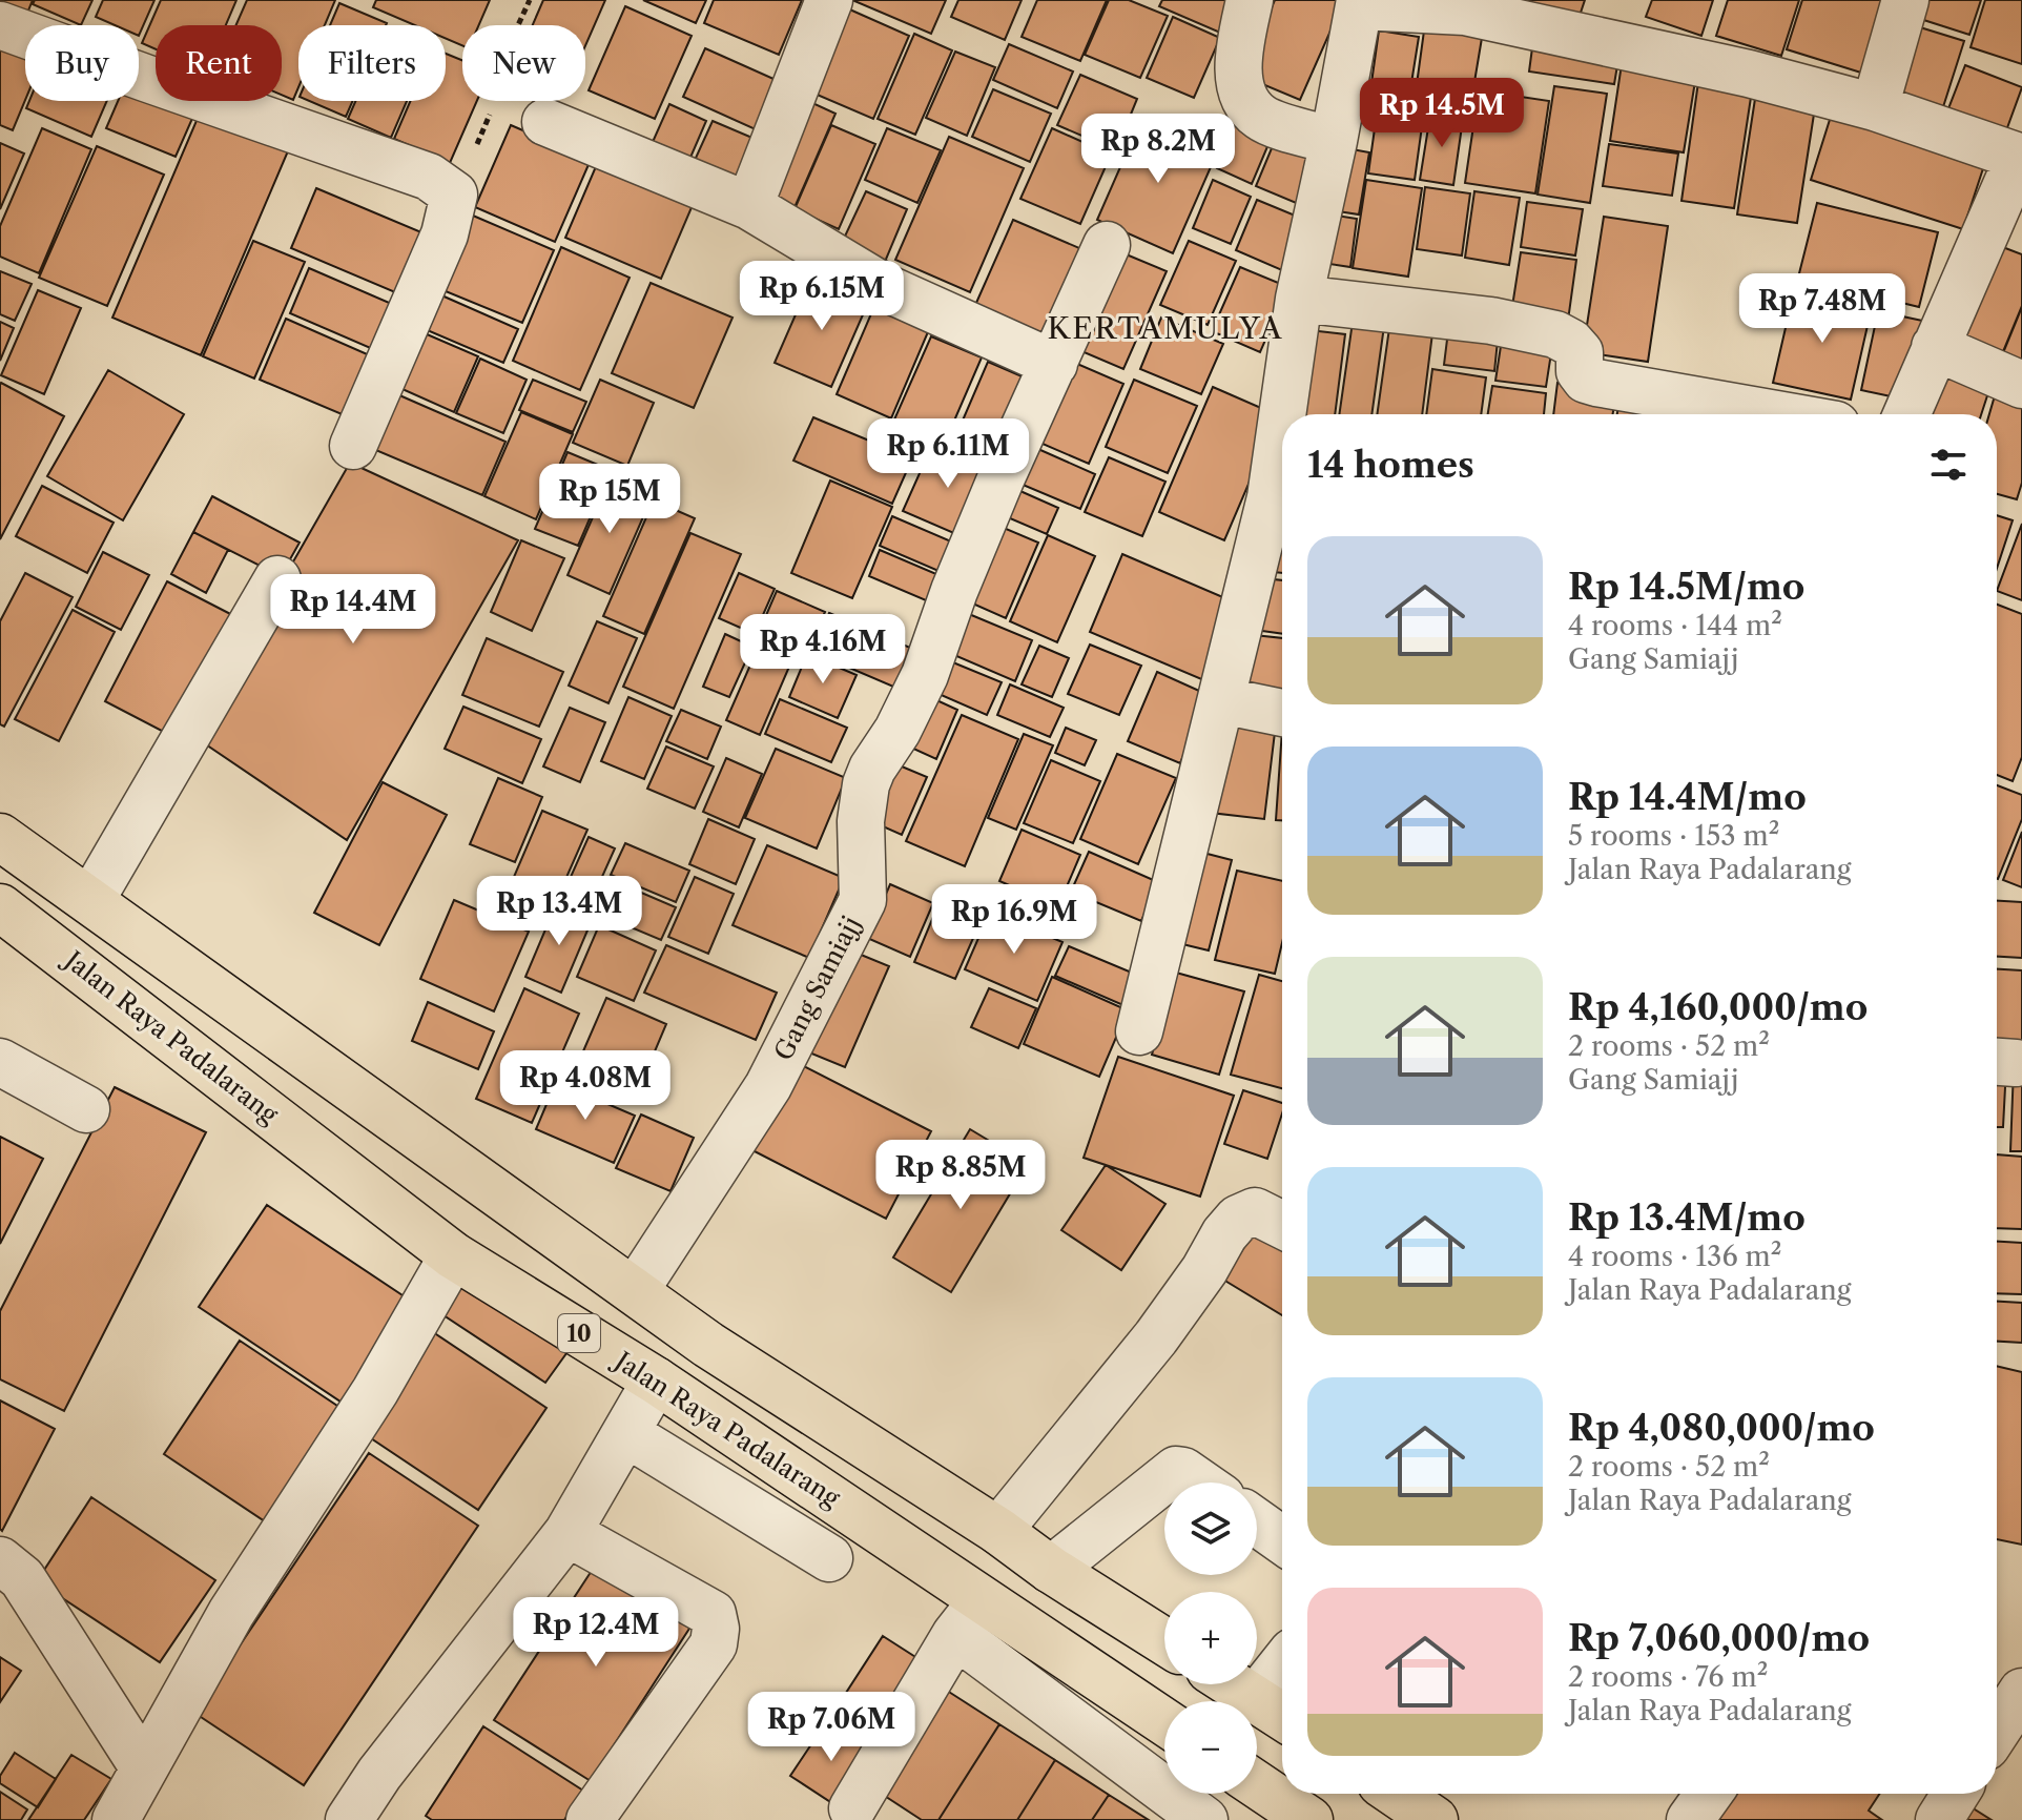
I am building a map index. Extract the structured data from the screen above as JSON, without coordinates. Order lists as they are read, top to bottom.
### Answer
{
  "streets": {
    "highway": ["Jalan Raya Padalarang", "10"],
    "street": ["Gang Samiajj"]
  },
  "districts": ["KERTAMULYA"],
  "page": {
    "chip": [
      "Buy",
      "Rent",
      "Filters",
      "New"
    ],
    "price": [
      "Rp 14.5M",
      "Rp 8.2M",
      "Rp 6.15M",
      "Rp 7.48M",
      "Rp 6.11M",
      "Rp 15M",
      "Rp 14.4M",
      "Rp 4.16M",
      "Rp 13.4M",
      "Rp 16.9M",
      "Rp 4.08M",
      "Rp 8.85M",
      "Rp 12.4M",
      "Rp 7.06M"
    ],
    "heading": "14 homes",
    "list": [
      {
        "name": "Rp 14.5M/mo",
        "note": "4 rooms · 144 m² · Gang Samiajj"
      },
      {
        "name": "Rp 14.4M/mo",
        "note": "5 rooms · 153 m² · Jalan Raya Padalarang"
      },
      {
        "name": "Rp 4,160,000/mo",
        "note": "2 rooms · 52 m² · Gang Samiajj"
      },
      {
        "name": "Rp 13.4M/mo",
        "note": "4 rooms · 136 m² · Jalan Raya Padalarang"
      },
      {
        "name": "Rp 4,080,000/mo",
        "note": "2 rooms · 52 m² · Jalan Raya Padalarang"
      },
      {
        "name": "Rp 7,060,000/mo",
        "note": "2 rooms · 76 m² · Jalan Raya Padalarang"
      }
    ],
    "map_buttons": ["+", "−"]
  }
}
